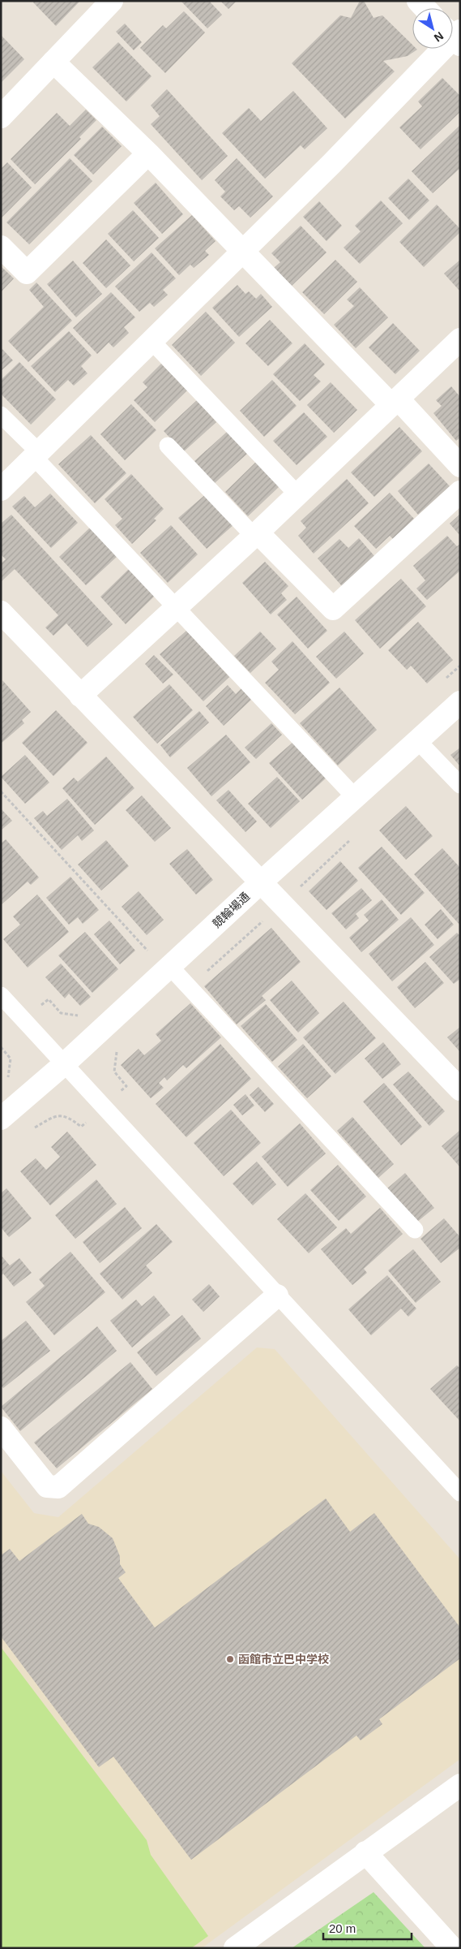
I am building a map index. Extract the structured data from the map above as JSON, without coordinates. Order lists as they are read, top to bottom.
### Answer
{
  "streets": {
    "street": ["競輪場通"]
  },
  "places": ["函館市立巴中学校"],
  "scale_bar": "20 m",
  "north": "bottom right"
}
